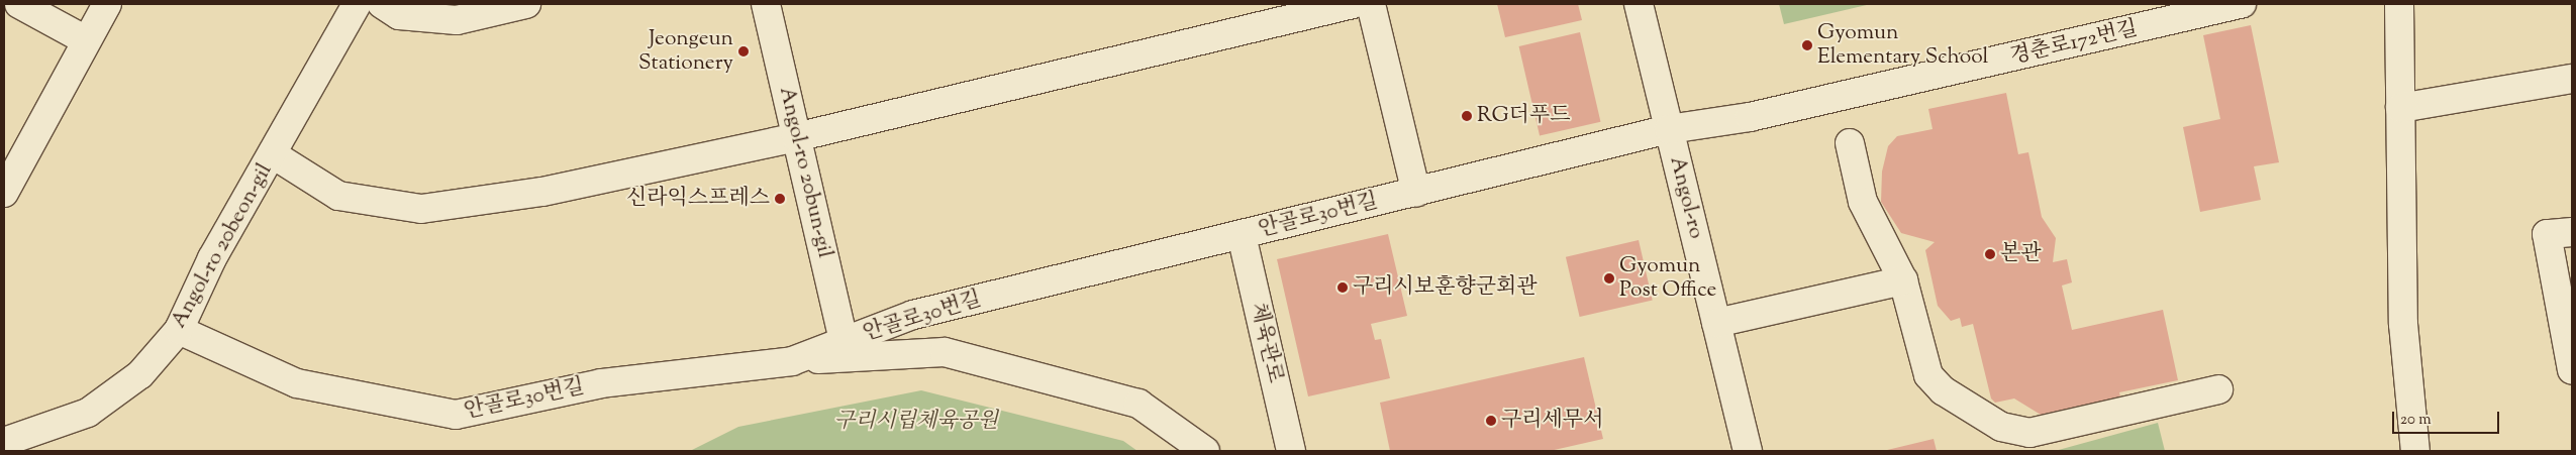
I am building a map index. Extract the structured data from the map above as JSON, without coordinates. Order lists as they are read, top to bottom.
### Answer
{
  "streets": {
    "street": [
      "경춘로172번길",
      "Angol-ro 20bun-gil",
      "Angol-ro",
      "안골로30번길",
      "Angol-ro 20beon-gil",
      "체육관로"
    ]
  },
  "crossings": [
    ["경춘로172번길", "Angol-ro"],
    ["경춘로172번길", "안골로30번길"],
    ["Angol-ro 20bun-gil", "안골로30번길"],
    ["Angol-ro", "안골로30번길"],
    ["안골로30번길", "Angol-ro 20beon-gil"],
    ["안골로30번길", "체육관로"]
  ],
  "parks": ["구리시립체육공원"],
  "places": [
    "Gyomun Elementary School",
    "Jeongeun Stationery",
    "RG더푸드",
    "신라익스프레스",
    "본관",
    "Gyomun Post Office",
    "구리시보훈향군회관",
    "구리세무서"
  ],
  "scale_bar": "20 m"
}
